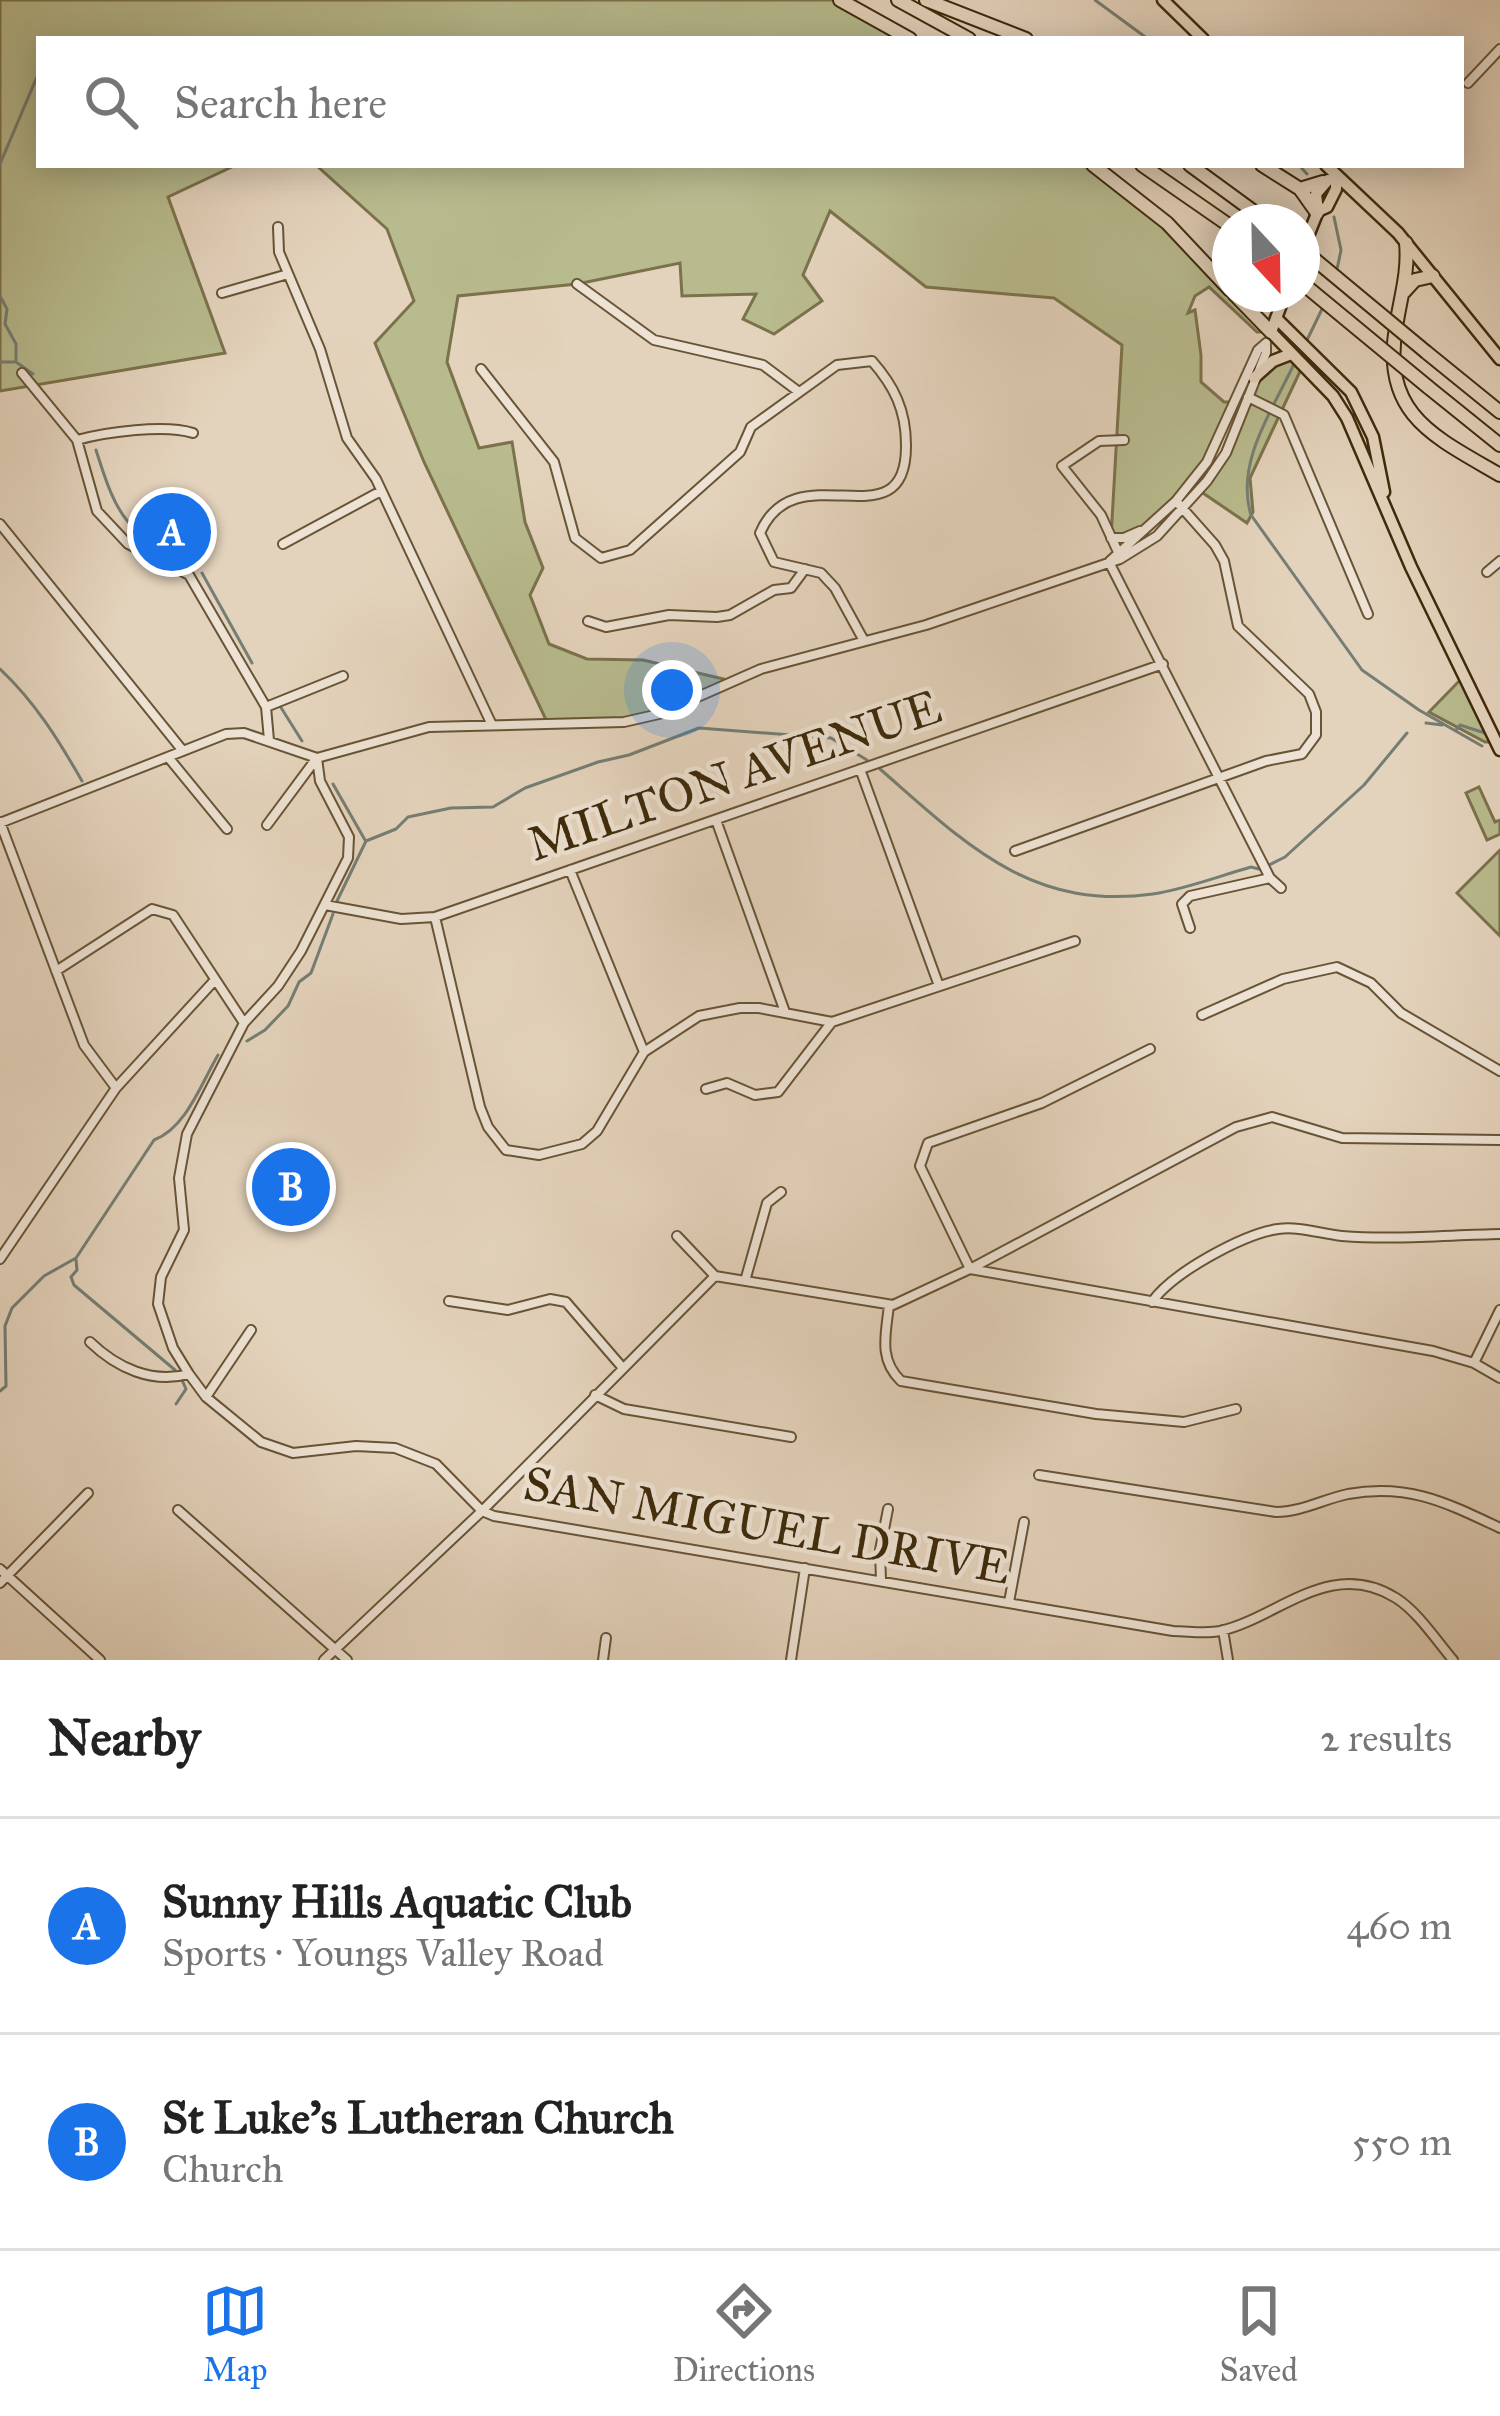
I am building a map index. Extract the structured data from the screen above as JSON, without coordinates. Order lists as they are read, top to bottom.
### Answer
{
  "streets": {
    "street": ["MILTON AVENUE", "SAN MIGUEL DRIVE"]
  },
  "crossings": [
    ["MILTON AVENUE", "SAN MIGUEL DRIVE"]
  ],
  "north": "bottom",
  "page": {
    "search": "Search here",
    "pins": ["A", "B"],
    "heading": ["Nearby", "2 results"],
    "list": [
      {
        "mark": "A",
        "name": "Sunny Hills Aquatic Club",
        "note": "Sports · Youngs Valley Road",
        "value": "460 m"
      },
      {
        "mark": "B",
        "name": "St Luke's Lutheran Church",
        "note": "Church",
        "value": "550 m"
      }
    ],
    "nav": ["Map", "Directions", "Saved"]
  }
}
